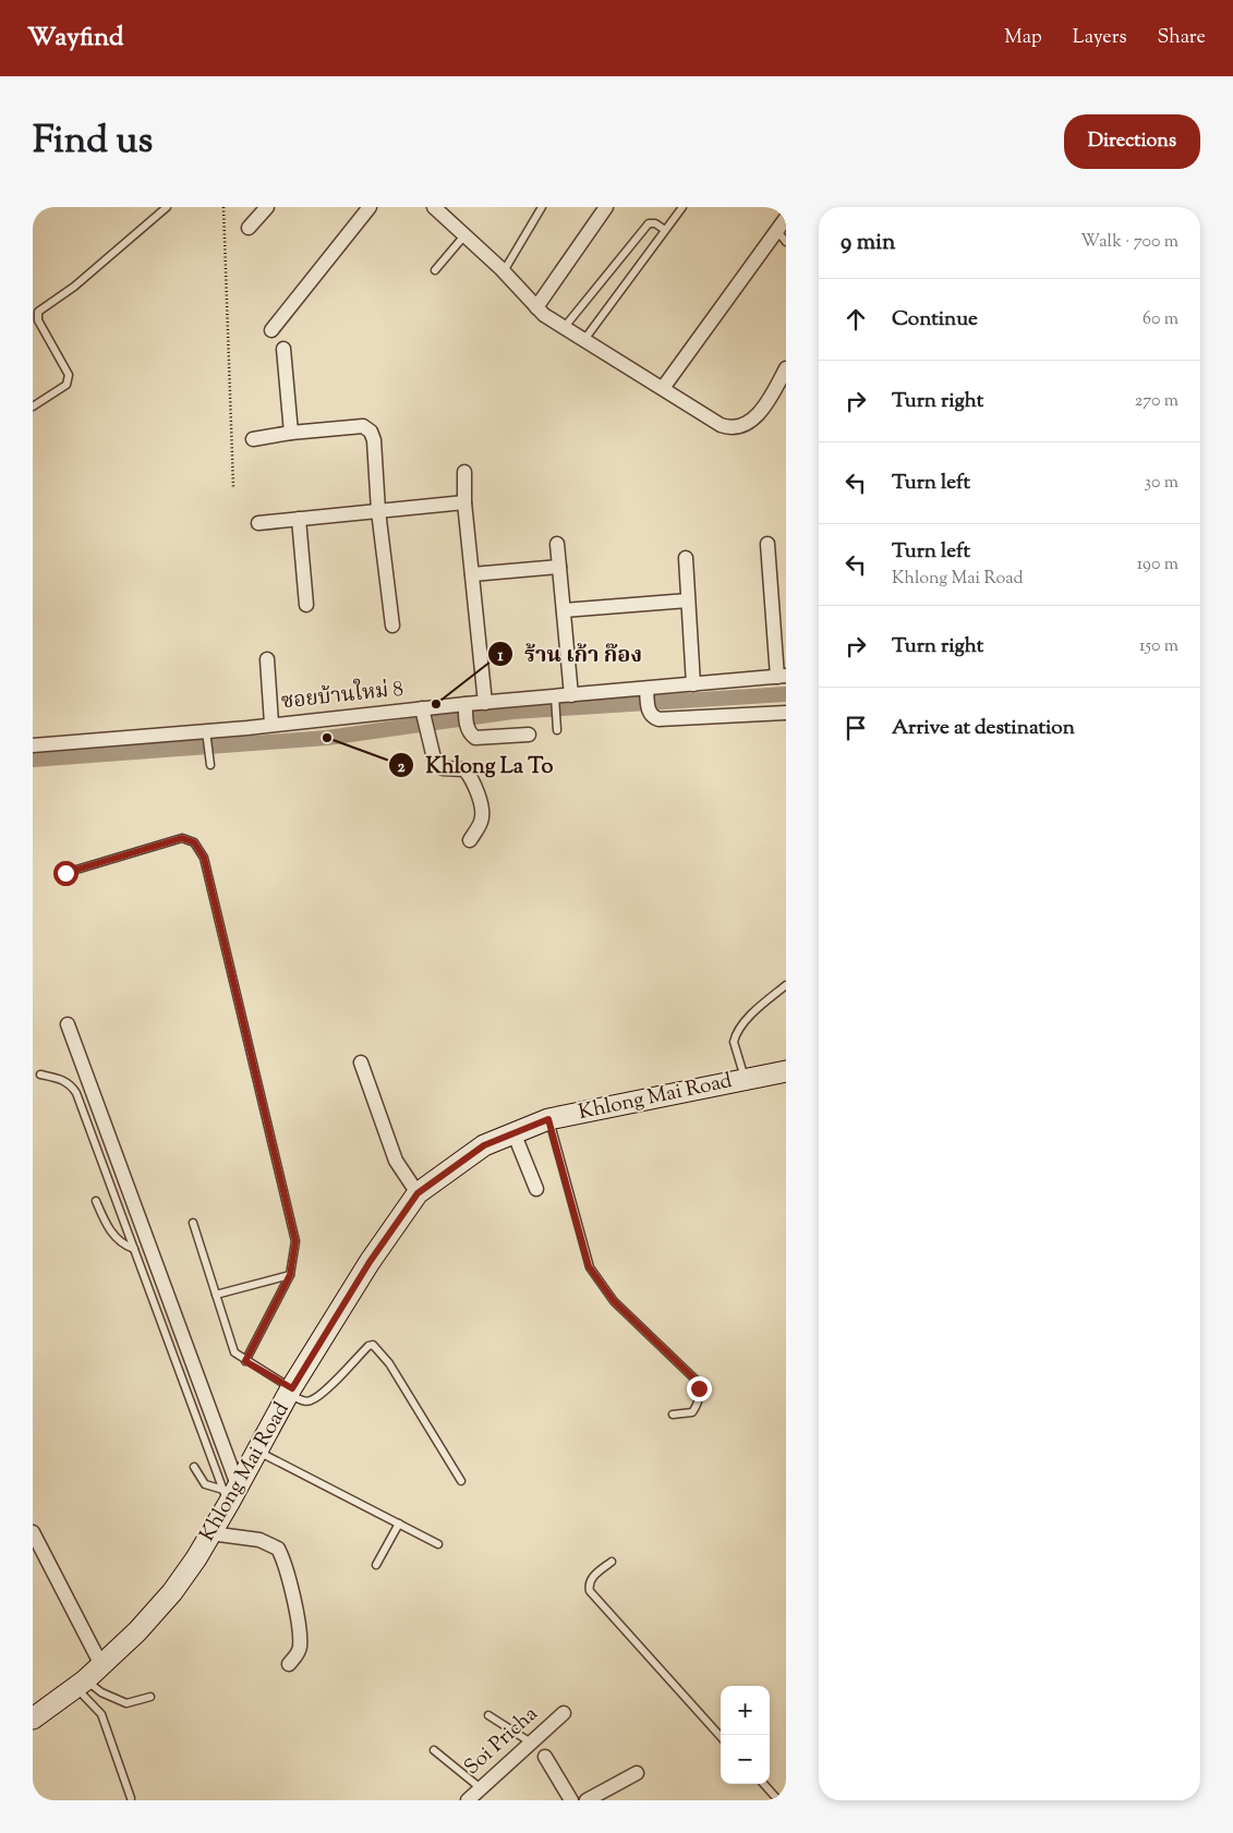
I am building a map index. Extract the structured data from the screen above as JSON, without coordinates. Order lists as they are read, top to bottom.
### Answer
{
  "streets": {
    "street": ["ซอยบ้านใหม่ 8", "Khlong Mai Road", "Soi Pricha"]
  },
  "places": ["ร้าน เก้า ก๊อง", "Khlong La To"],
  "page": {
    "header": "Wayfind",
    "nav": ["Map", "Layers", "Share"],
    "title": "Find us",
    "buttons": "Directions",
    "heading": ["9 min", "Walk · 700 m"],
    "list": [
      ["Continue", "60 m"],
      ["Turn right", "270 m"],
      ["Turn left", "30 m"],
      ["Turn left", "Khlong Mai Road", "190 m"],
      ["Turn right", "150 m"],
      "Arrive at destination"
    ],
    "map_buttons": ["+", "−"]
  }
}
